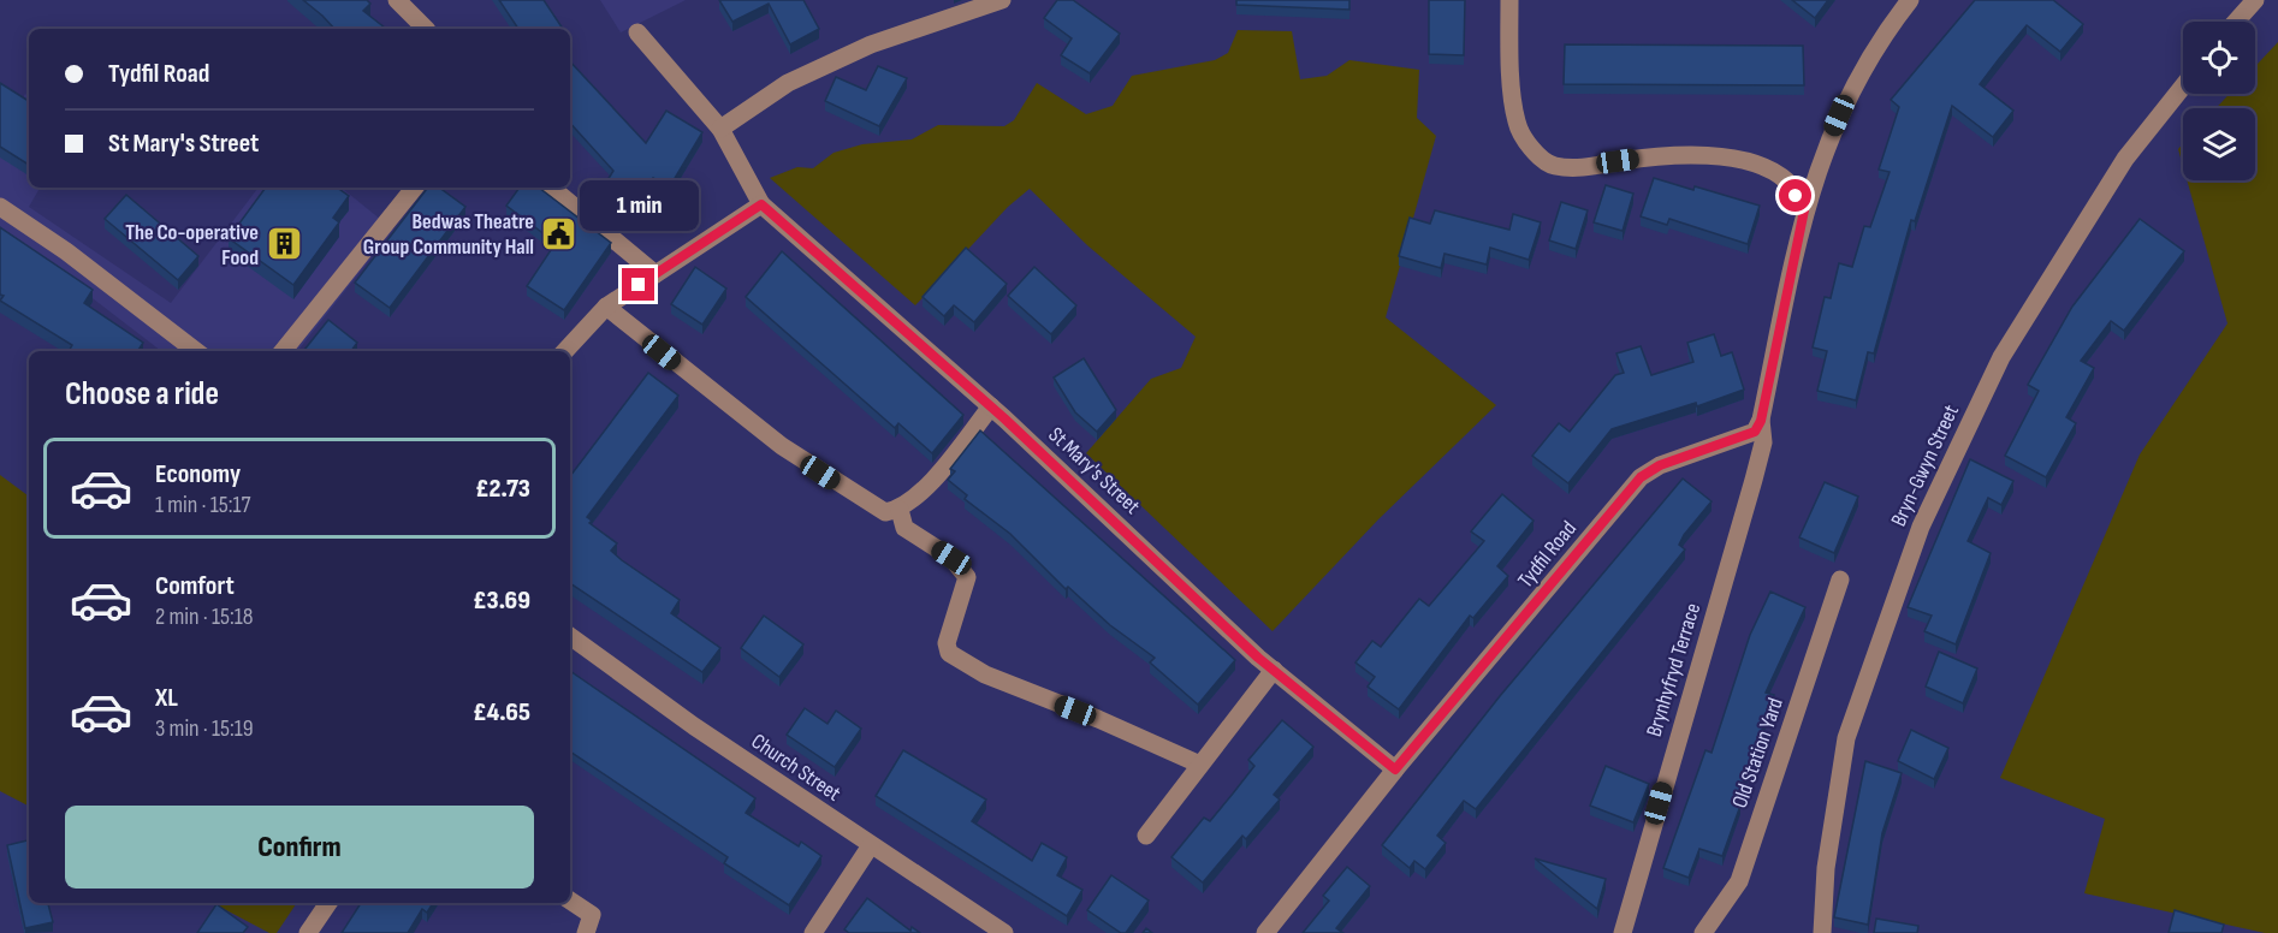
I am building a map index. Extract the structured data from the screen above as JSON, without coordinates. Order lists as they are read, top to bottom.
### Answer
{
  "streets": {
    "street": [
      "Bryn-Gwyn Street",
      "St Mary's Street",
      "Tydfil Road",
      "Brynhyfryd Terrace",
      "Old Station Yard",
      "Church Street"
    ]
  },
  "crossings": [
    ["St Mary's Street", "Tydfil Road"],
    ["Tydfil Road", "Brynhyfryd Terrace"]
  ],
  "places": {
    "public building": ["Bedwas Theatre Group Community Hall"],
    "building": ["The Co-operative Food"]
  },
  "page": {
    "banner": ["Tydfil Road", "St Mary's Street"],
    "bubble": "1 min",
    "heading": "Choose a ride",
    "list": [
      {
        "name": "Economy",
        "note": "1 min · 15:17",
        "value": "£2.73"
      },
      {
        "name": "Comfort",
        "note": "2 min · 15:18",
        "value": "£3.69"
      },
      {
        "name": "XL",
        "note": "3 min · 15:19",
        "value": "£4.65"
      }
    ],
    "buttons": "Confirm"
  }
}
